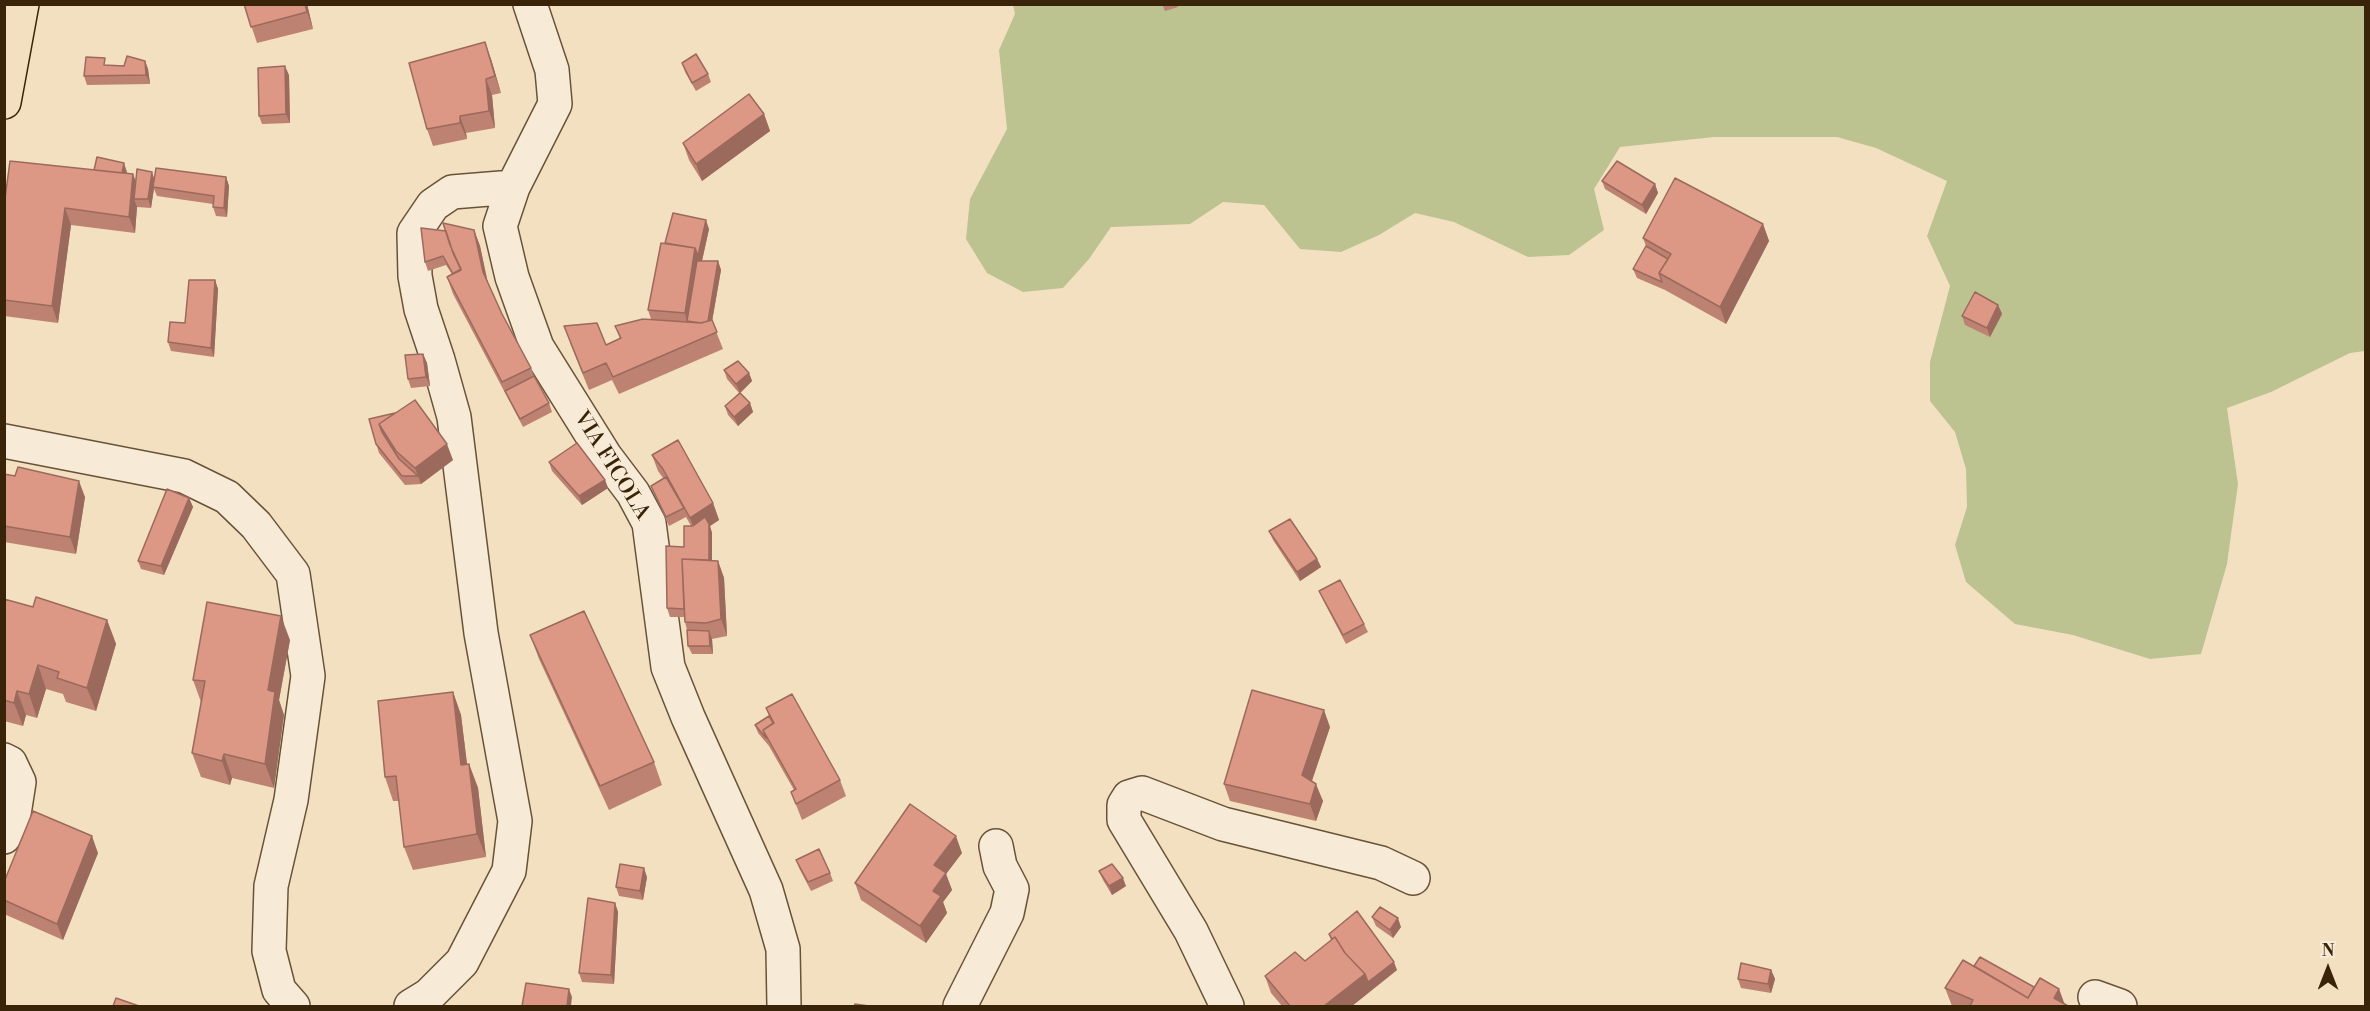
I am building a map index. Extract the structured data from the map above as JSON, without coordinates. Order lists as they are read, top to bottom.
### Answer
{
  "streets": {
    "street": ["VIA FICOLA"]
  },
  "north": "top"
}
